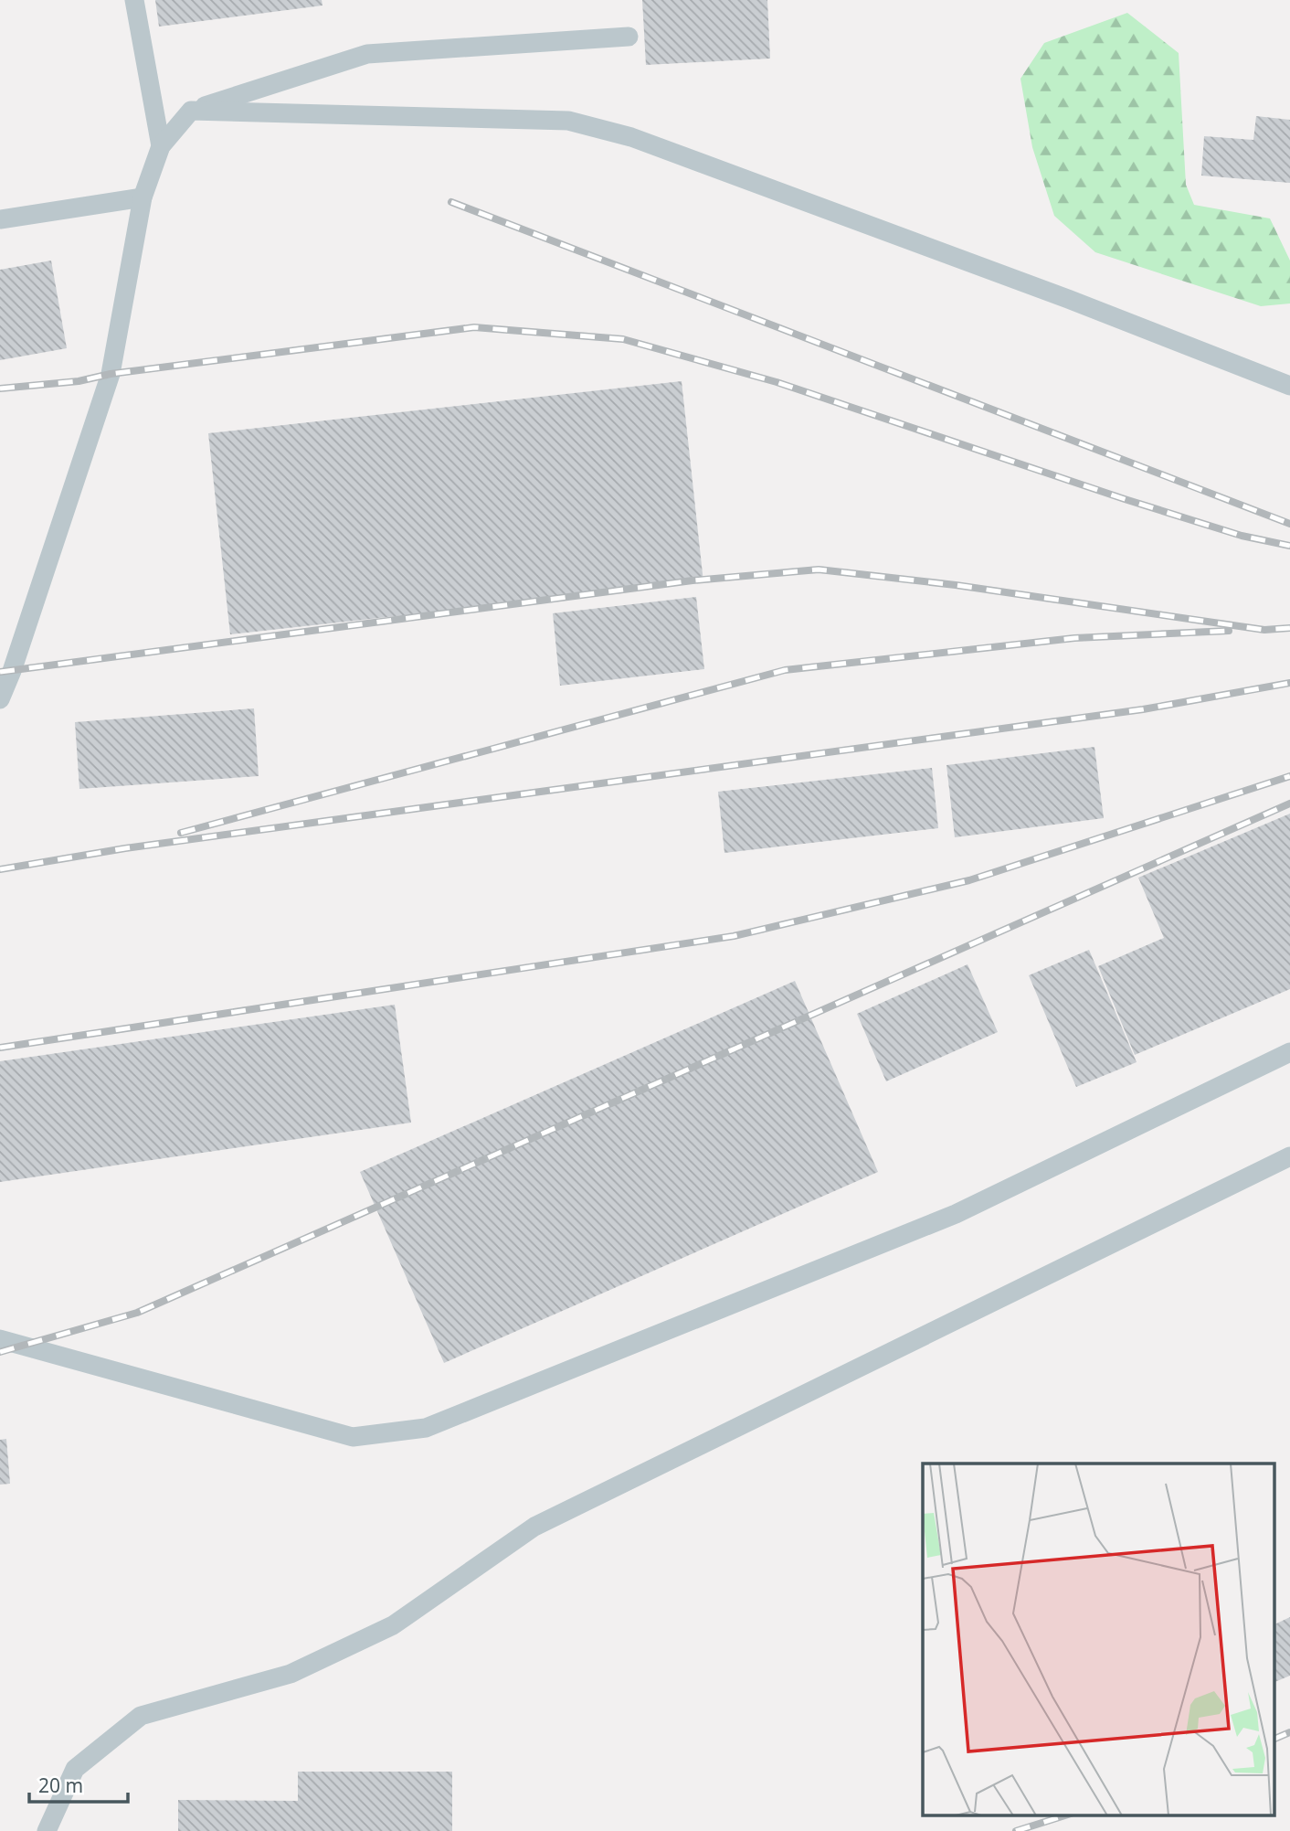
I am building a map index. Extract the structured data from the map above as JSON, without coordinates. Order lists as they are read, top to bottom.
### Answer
{
  "scale_bar": "20 m"
}
